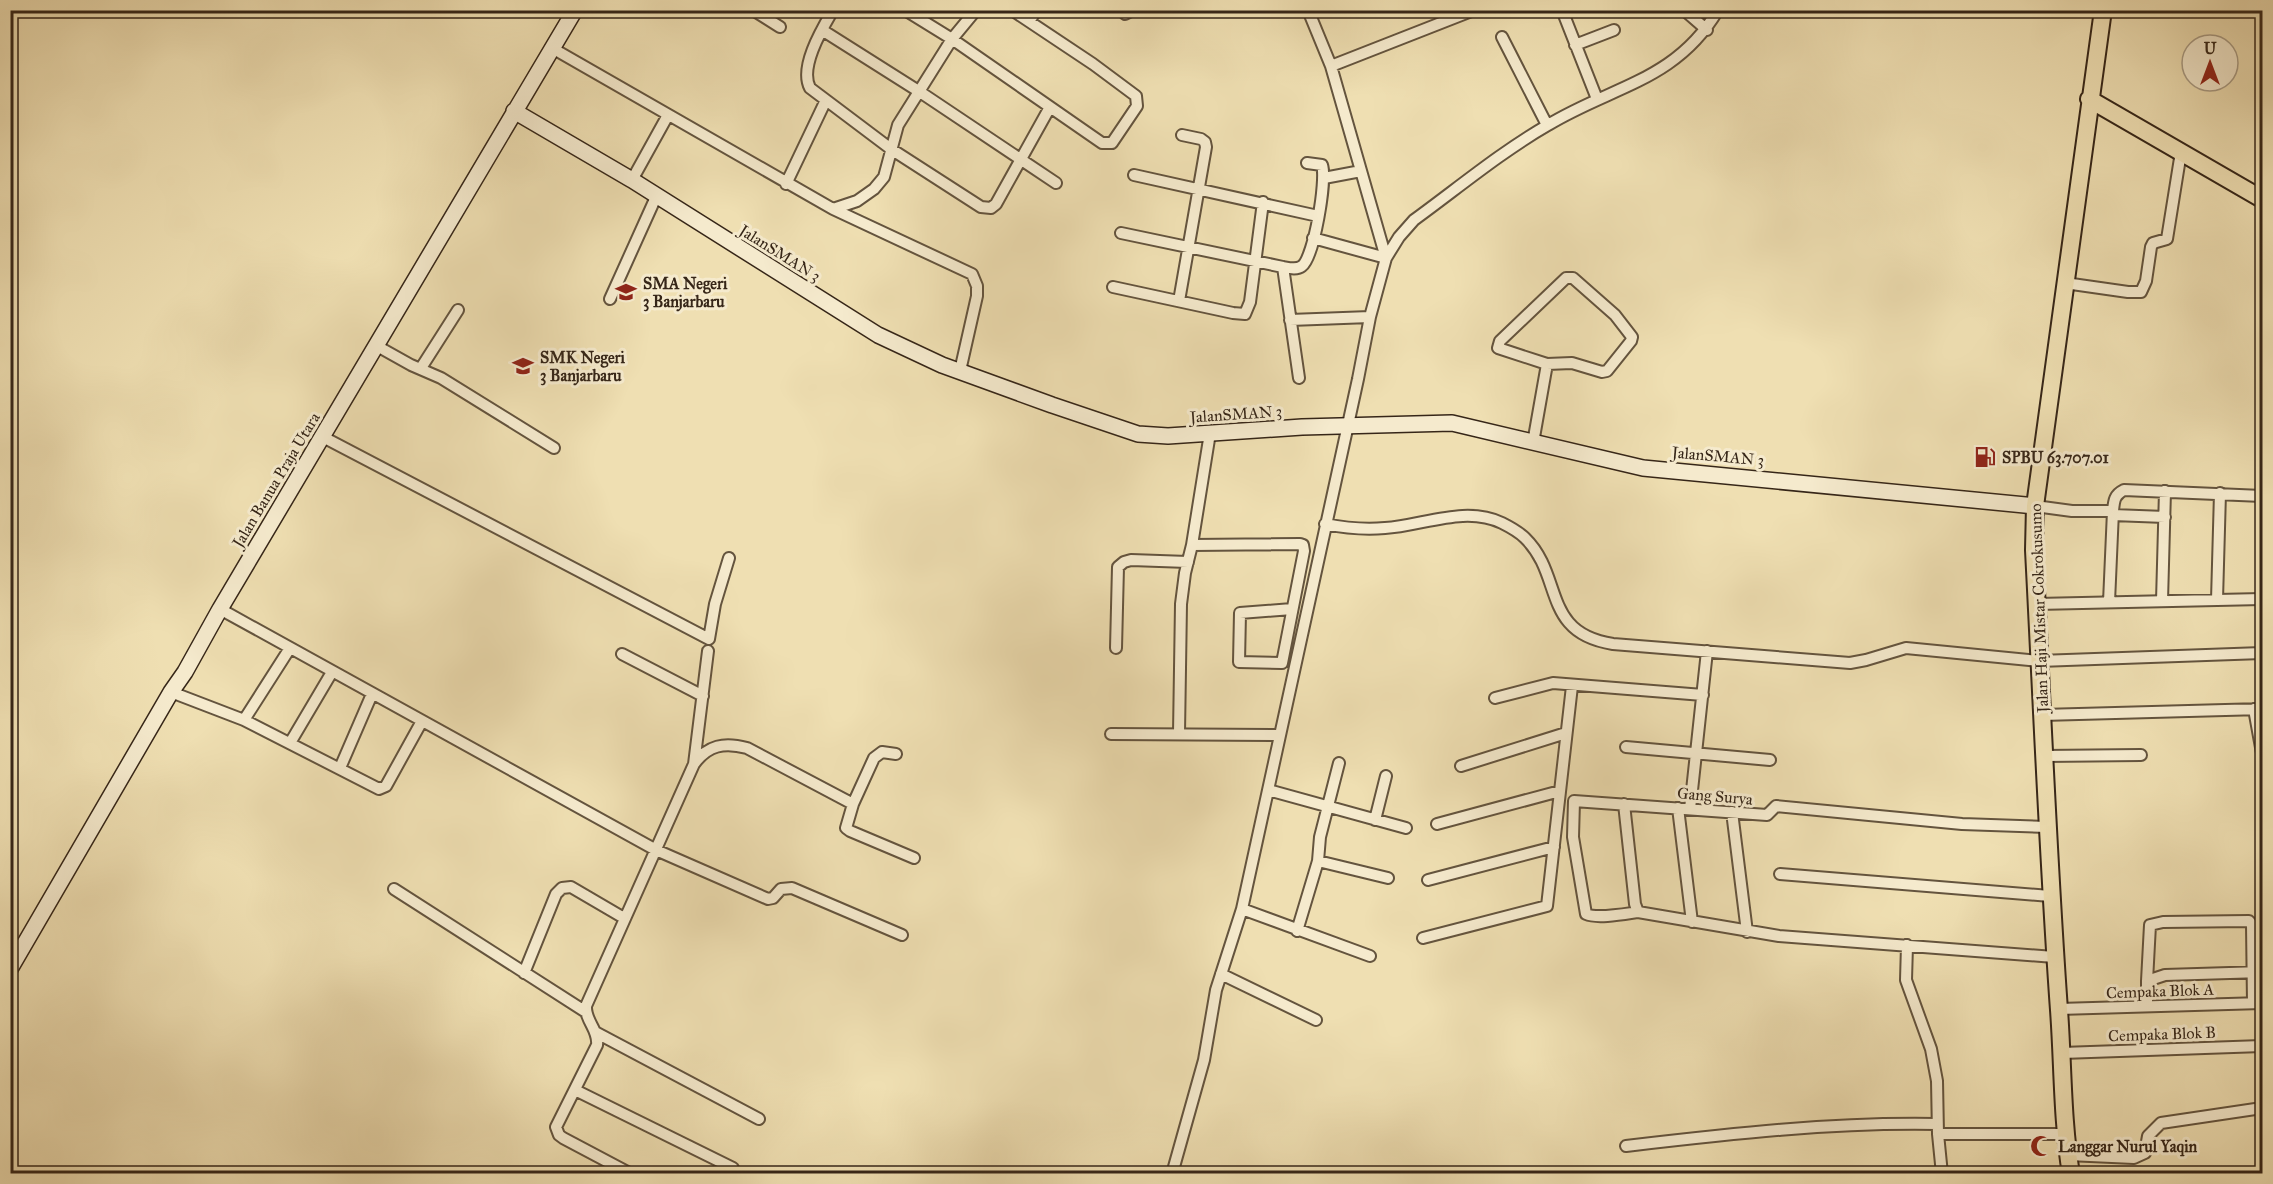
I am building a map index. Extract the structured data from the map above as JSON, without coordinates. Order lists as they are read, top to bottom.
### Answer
{
  "streets": {
    "main road": ["Jalan Haji Mistar Cokrokusumo"],
    "street": [
      "JalanSMAN 3",
      "Jalan Banua Praja Utara",
      "Gang Surya",
      "Cempaka Blok A",
      "Cempaka Blok B"
    ]
  },
  "crossings": [
    ["JalanSMAN 3", "Jalan Banua Praja Utara"],
    ["JalanSMAN 3", "Jalan Haji Mistar Cokrokusumo"],
    ["Jalan Haji Mistar Cokrokusumo", "Gang Surya"],
    ["Jalan Haji Mistar Cokrokusumo", "Cempaka Blok A"],
    ["Jalan Haji Mistar Cokrokusumo", "Cempaka Blok B"]
  ],
  "places": {
    "school or university": ["SMA Negeri 3 Banjarbaru", "SMK Negeri 3 Banjarbaru"],
    "fuel station": ["SPBU 63.707.01"],
    "mosque": ["Langgar Nurul Yaqin"]
  },
  "north": "top"
}
